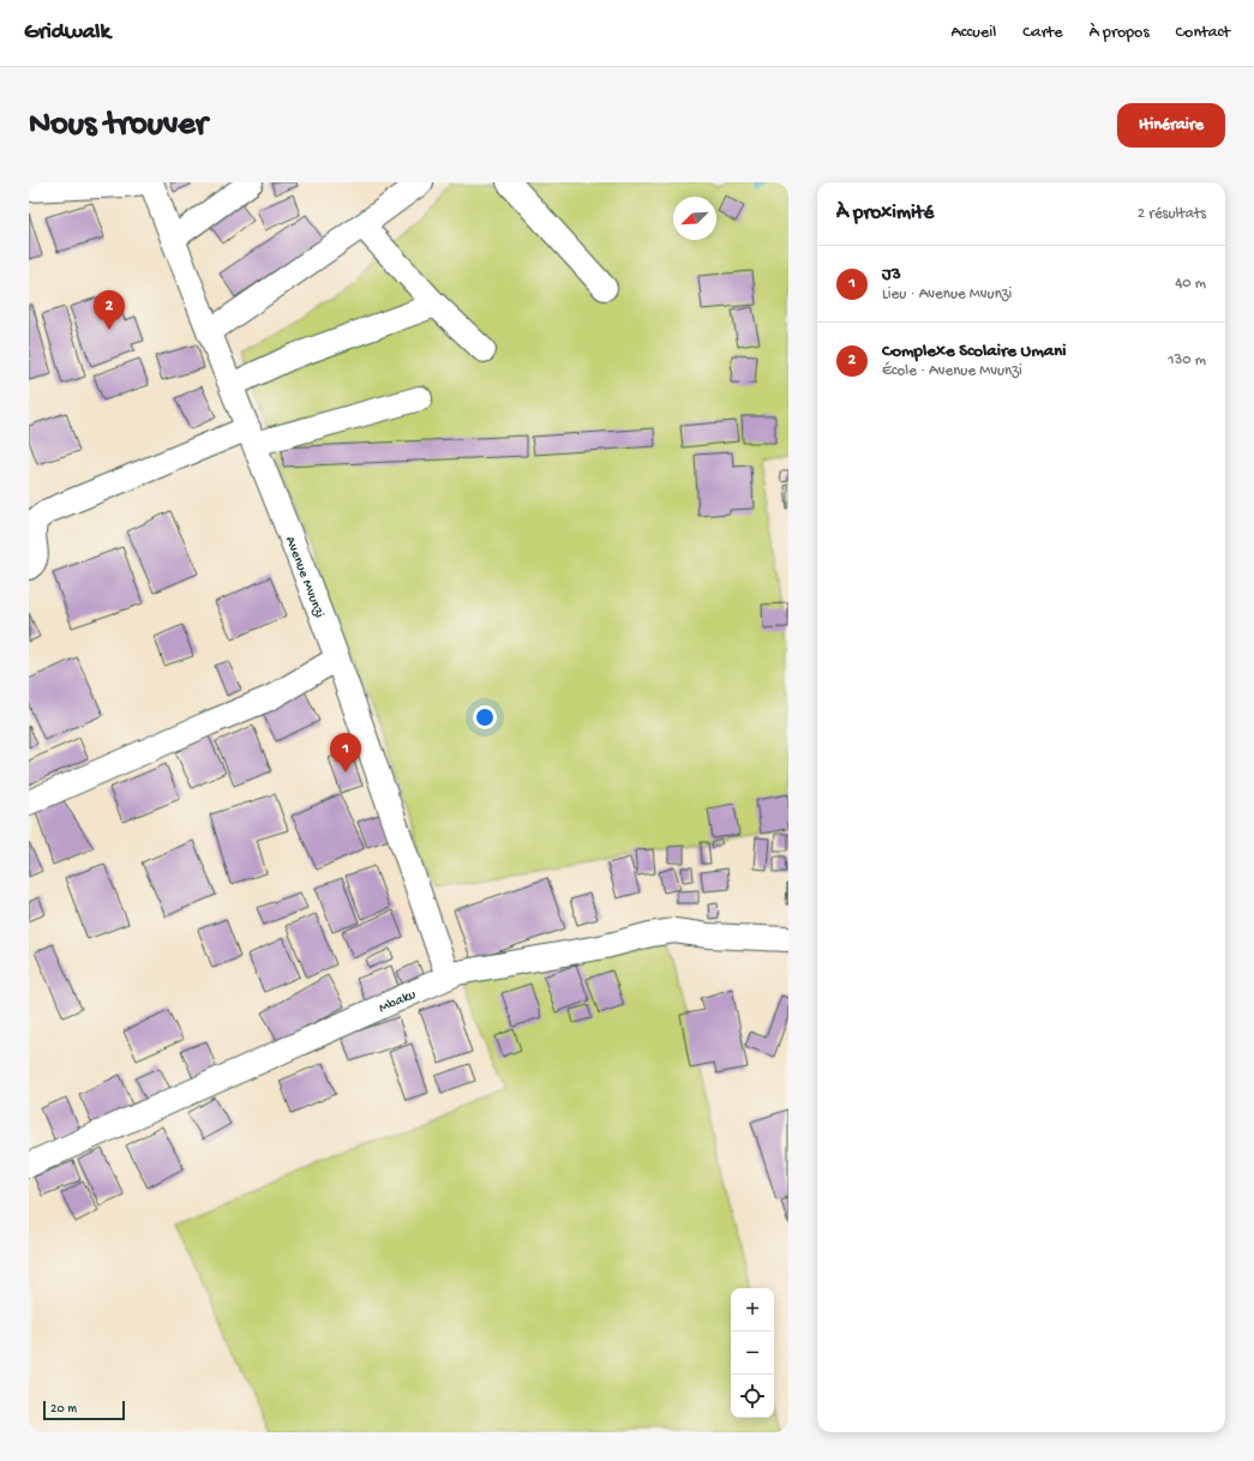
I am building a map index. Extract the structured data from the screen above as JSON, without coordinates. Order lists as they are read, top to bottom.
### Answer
{
  "streets": {
    "street": ["Avenue Mvunzi", "Mbaku"]
  },
  "crossings": [
    ["Avenue Mvunzi", "Mbaku"]
  ],
  "scale_bar": "20 m",
  "north": "bottom left",
  "page": {
    "header": "Gridwalk",
    "nav": [
      "Accueil",
      "Carte",
      "À propos",
      "Contact"
    ],
    "buttons": "Itinéraire",
    "title": "Nous trouver",
    "heading": ["À proximité", "2 résultats"],
    "list": [
      {
        "mark": "1",
        "name": "J3",
        "note": "Lieu · Avenue Mvunzi",
        "value": "40 m"
      },
      {
        "mark": "2",
        "name": "Complexe Scolaire Umani",
        "note": "École · Avenue Mvunzi",
        "value": "130 m"
      }
    ],
    "pins": ["2", "1"],
    "map_buttons": ["+", "−"],
    "scale": "20 m"
  }
}
